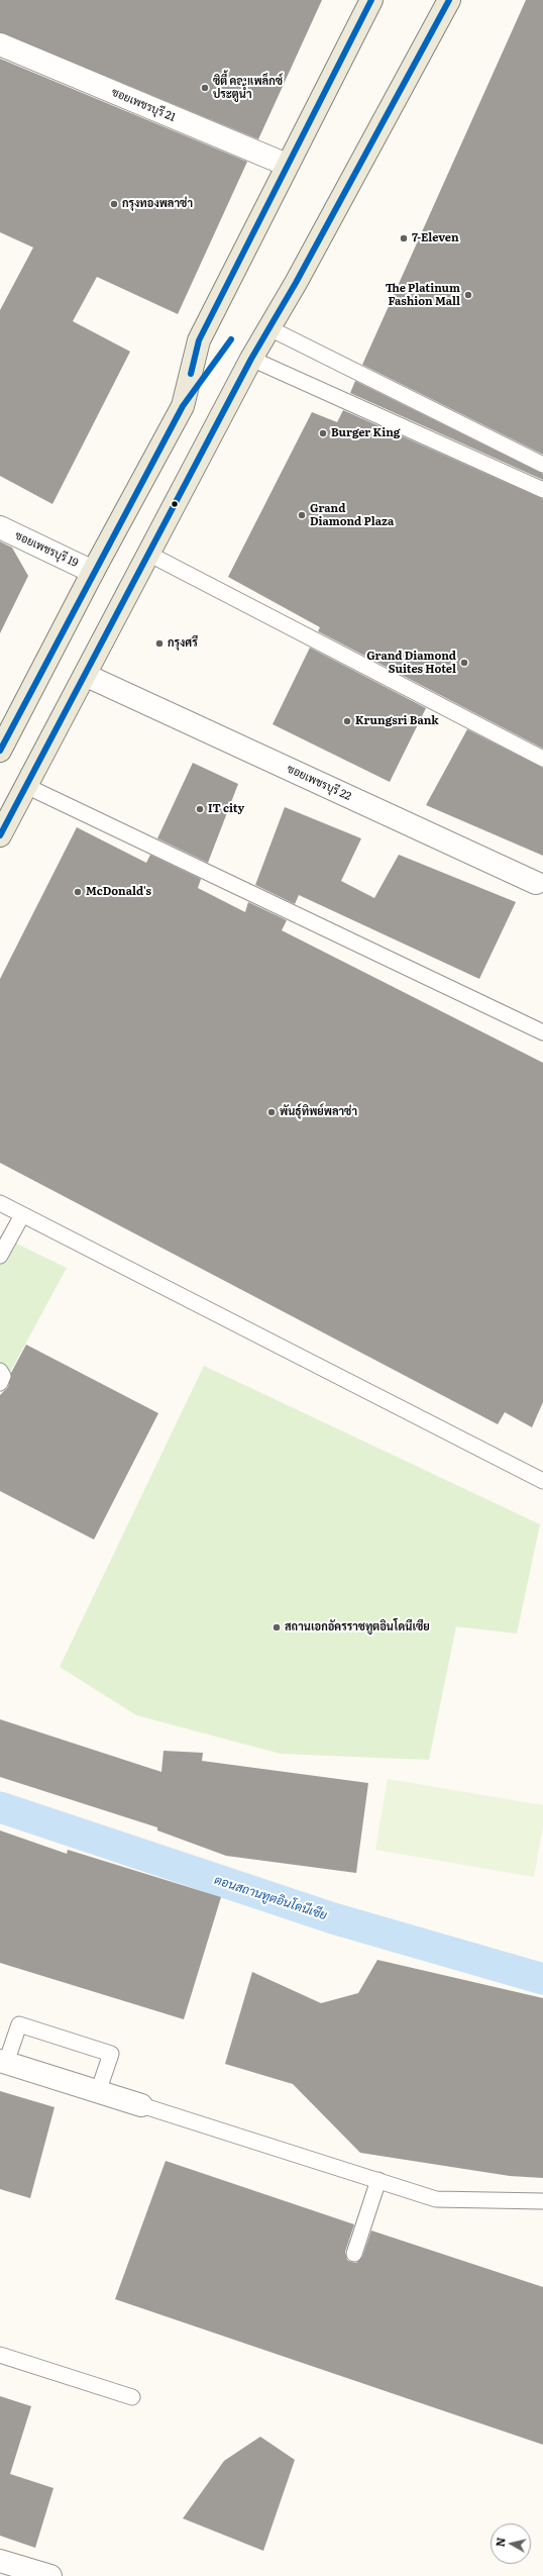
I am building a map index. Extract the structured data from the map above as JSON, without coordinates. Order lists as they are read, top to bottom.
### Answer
{
  "streets": {
    "street": ["ซอยเพชรบุรี 21", "ซอยเพชรบุรี 19", "ซอยเพชรบุรี 22"]
  },
  "water": ["ตอนสถานทูตอินโดนีเซีย"],
  "places": [
    "ซิตี้ คอมเพล็กซ์ ประตูน้ำ",
    "กรุงทองพลาซ่า",
    "7-Eleven",
    "The Platinum Fashion Mall",
    "Burger King",
    "Grand Diamond Plaza",
    "กรุงศรี",
    "Grand Diamond Suites Hotel",
    "Krungsri Bank",
    "IT city",
    "McDonald's",
    "พันธุ์ทิพย์พลาซ่า",
    "สถานเอกอัครราชทูตอินโดนีเซีย"
  ],
  "north": "left"
}
